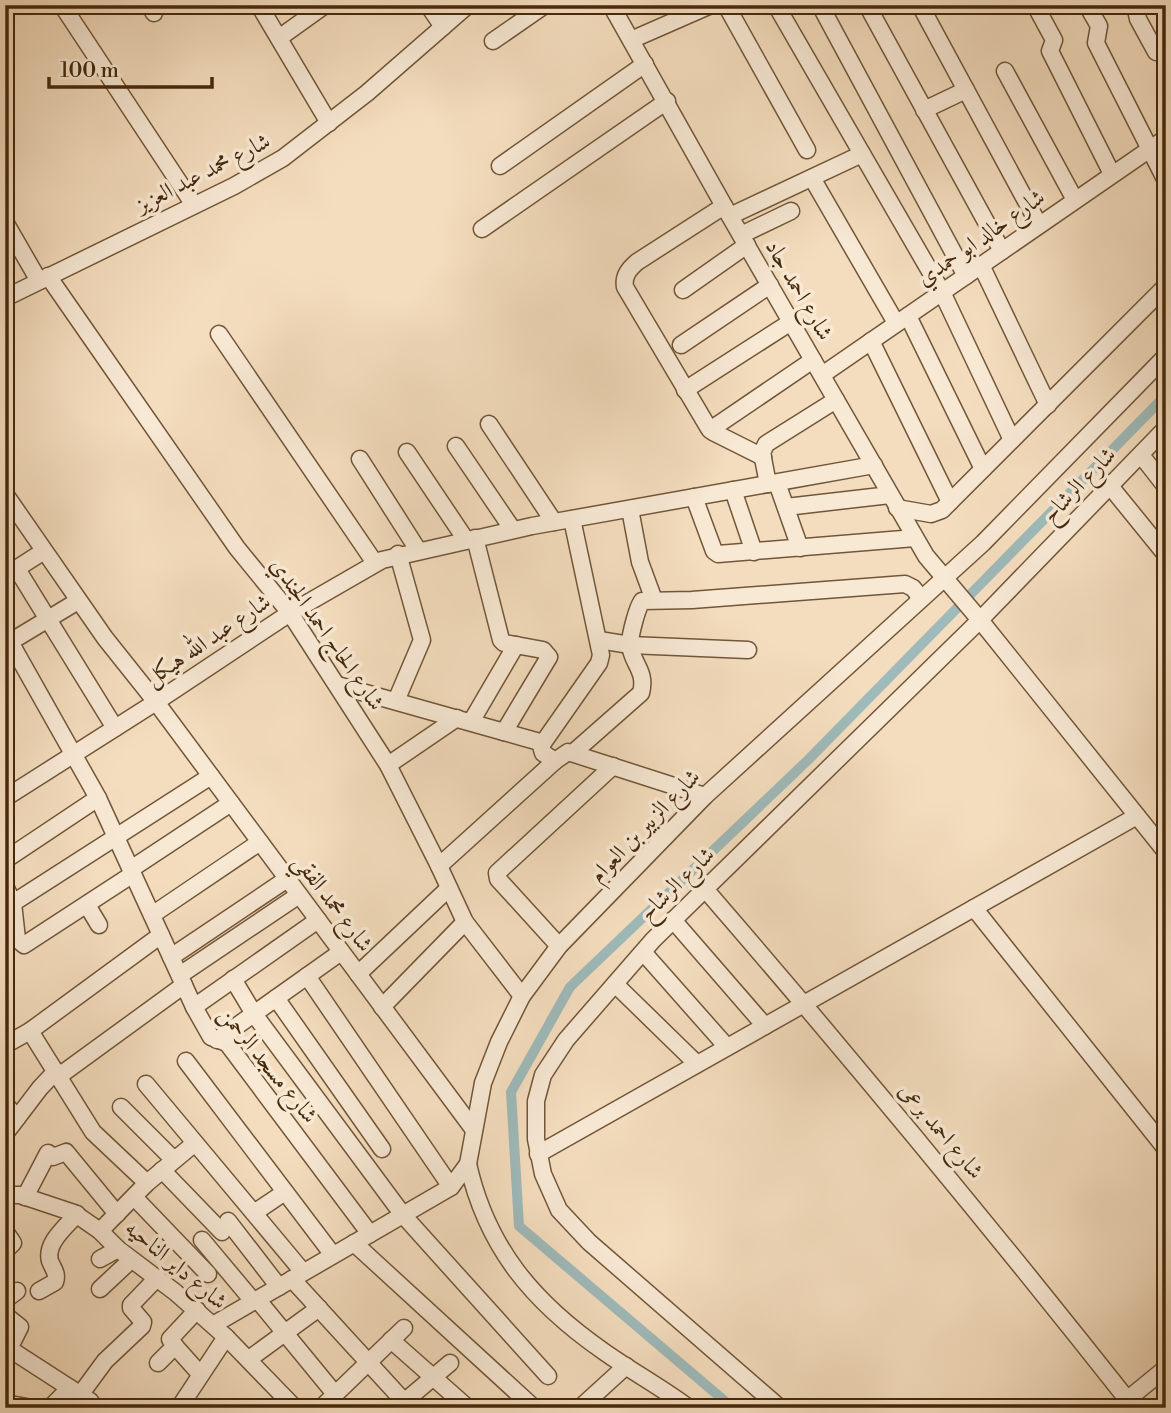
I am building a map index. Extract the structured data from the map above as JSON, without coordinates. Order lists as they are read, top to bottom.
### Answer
{
  "streets": {
    "street": [
      "شارع محمد عبد العزيز",
      "شارع خالد ابو حمدي",
      "شارع احمد جاد",
      "شارع الرشاح",
      "شارع الحاج احمد الجندي",
      "شارع عبد الله هيكل",
      "شارع الزبير بن العوام",
      "شارع محمد الفقي",
      "شارع مسجد الرحمن",
      "شارع احمد برعى",
      "شارع داير الناحيه"
    ]
  },
  "crossings": [
    ["شارع محمد عبد العزيز", "شارع الحاج احمد الجندي"],
    ["شارع خالد ابو حمدي", "شارع احمد جاد"],
    ["شارع احمد جاد", "شارع الرشاح"],
    ["شارع احمد جاد", "شارع عبد الله هيكل"],
    ["شارع احمد جاد", "شارع الزبير بن العوام"],
    ["شارع الرشاح", "شارع احمد برعى"],
    ["شارع الحاج احمد الجندي", "شارع عبد الله هيكل"],
    ["شارع الحاج احمد الجندي", "شارع الزبير بن العوام"],
    ["شارع عبد الله هيكل", "شارع محمد الفقي"],
    ["شارع عبد الله هيكل", "شارع مسجد الرحمن"],
    ["شارع الزبير بن العوام", "شارع محمد الفقي"]
  ],
  "scale_bar": "100 m"
}
